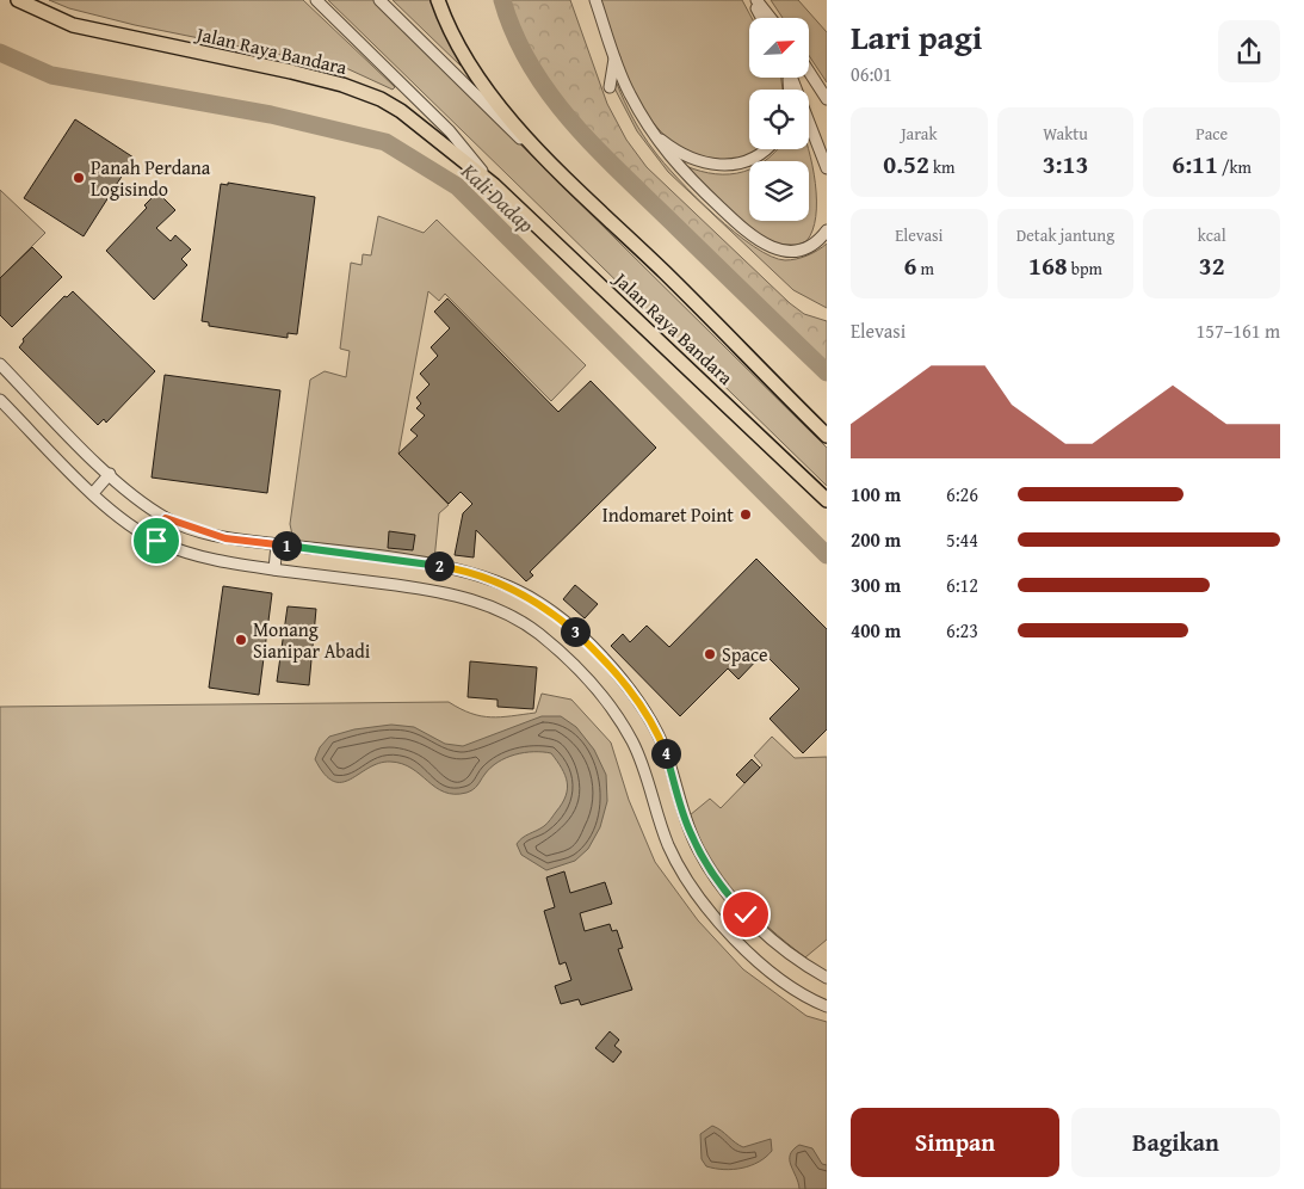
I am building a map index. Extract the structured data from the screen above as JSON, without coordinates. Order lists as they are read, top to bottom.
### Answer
{
  "streets": {
    "main road": ["Jalan Raya Bandara"]
  },
  "water": ["Kali Dadap"],
  "places": [
    "Panah Perdana Logisindo",
    "Indomaret Point",
    "Monang Sianipar Abadi",
    "Space"
  ],
  "north": "top right",
  "page": {
    "heading": ["Lari pagi", "06:01"],
    "stats": [
      ["Jarak", "0.52 km"],
      ["Waktu", "3:13"],
      ["Pace", "6:11 /km"],
      ["Elevasi", "6 m"],
      ["Detak jantung", "168 bpm"],
      ["kcal", "32"]
    ],
    "chart": ["Elevasi", "157–161 m"],
    "list": [
      {
        "name": "100 m",
        "note": "6:26"
      },
      {
        "name": "200 m",
        "note": "5:44"
      },
      {
        "name": "300 m",
        "note": "6:12"
      },
      {
        "name": "400 m",
        "note": "6:23"
      }
    ],
    "pins": [
      "1",
      "2",
      "3",
      "4"
    ],
    "buttons": ["Simpan", "Bagikan"]
  }
}
